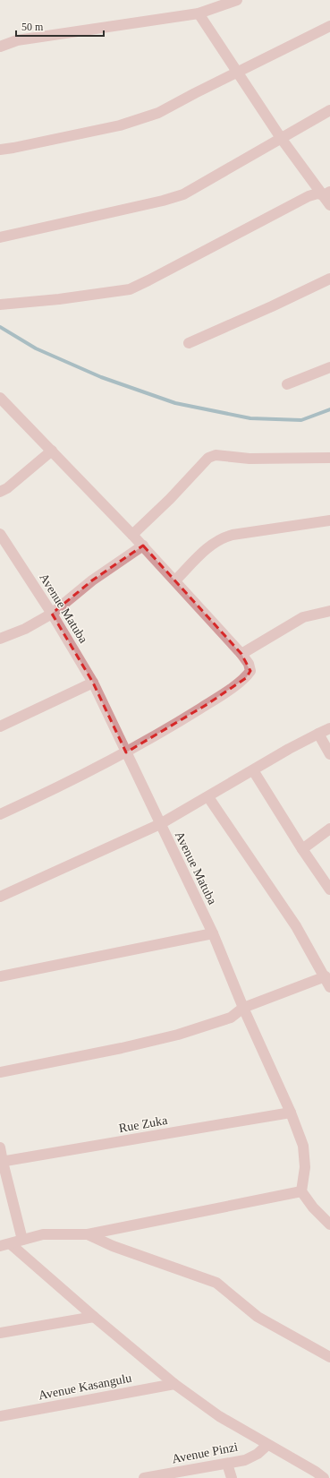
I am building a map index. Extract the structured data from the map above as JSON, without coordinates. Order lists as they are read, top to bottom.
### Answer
{
  "streets": {
    "street": [
      "Avenue Matuba",
      "Rue Zuka",
      "Avenue Kasangulu",
      "Avenue Pinzi"
    ]
  },
  "crossings": [
    ["Avenue Matuba", "Rue Zuka"]
  ],
  "scale_bar": "50 m"
}
